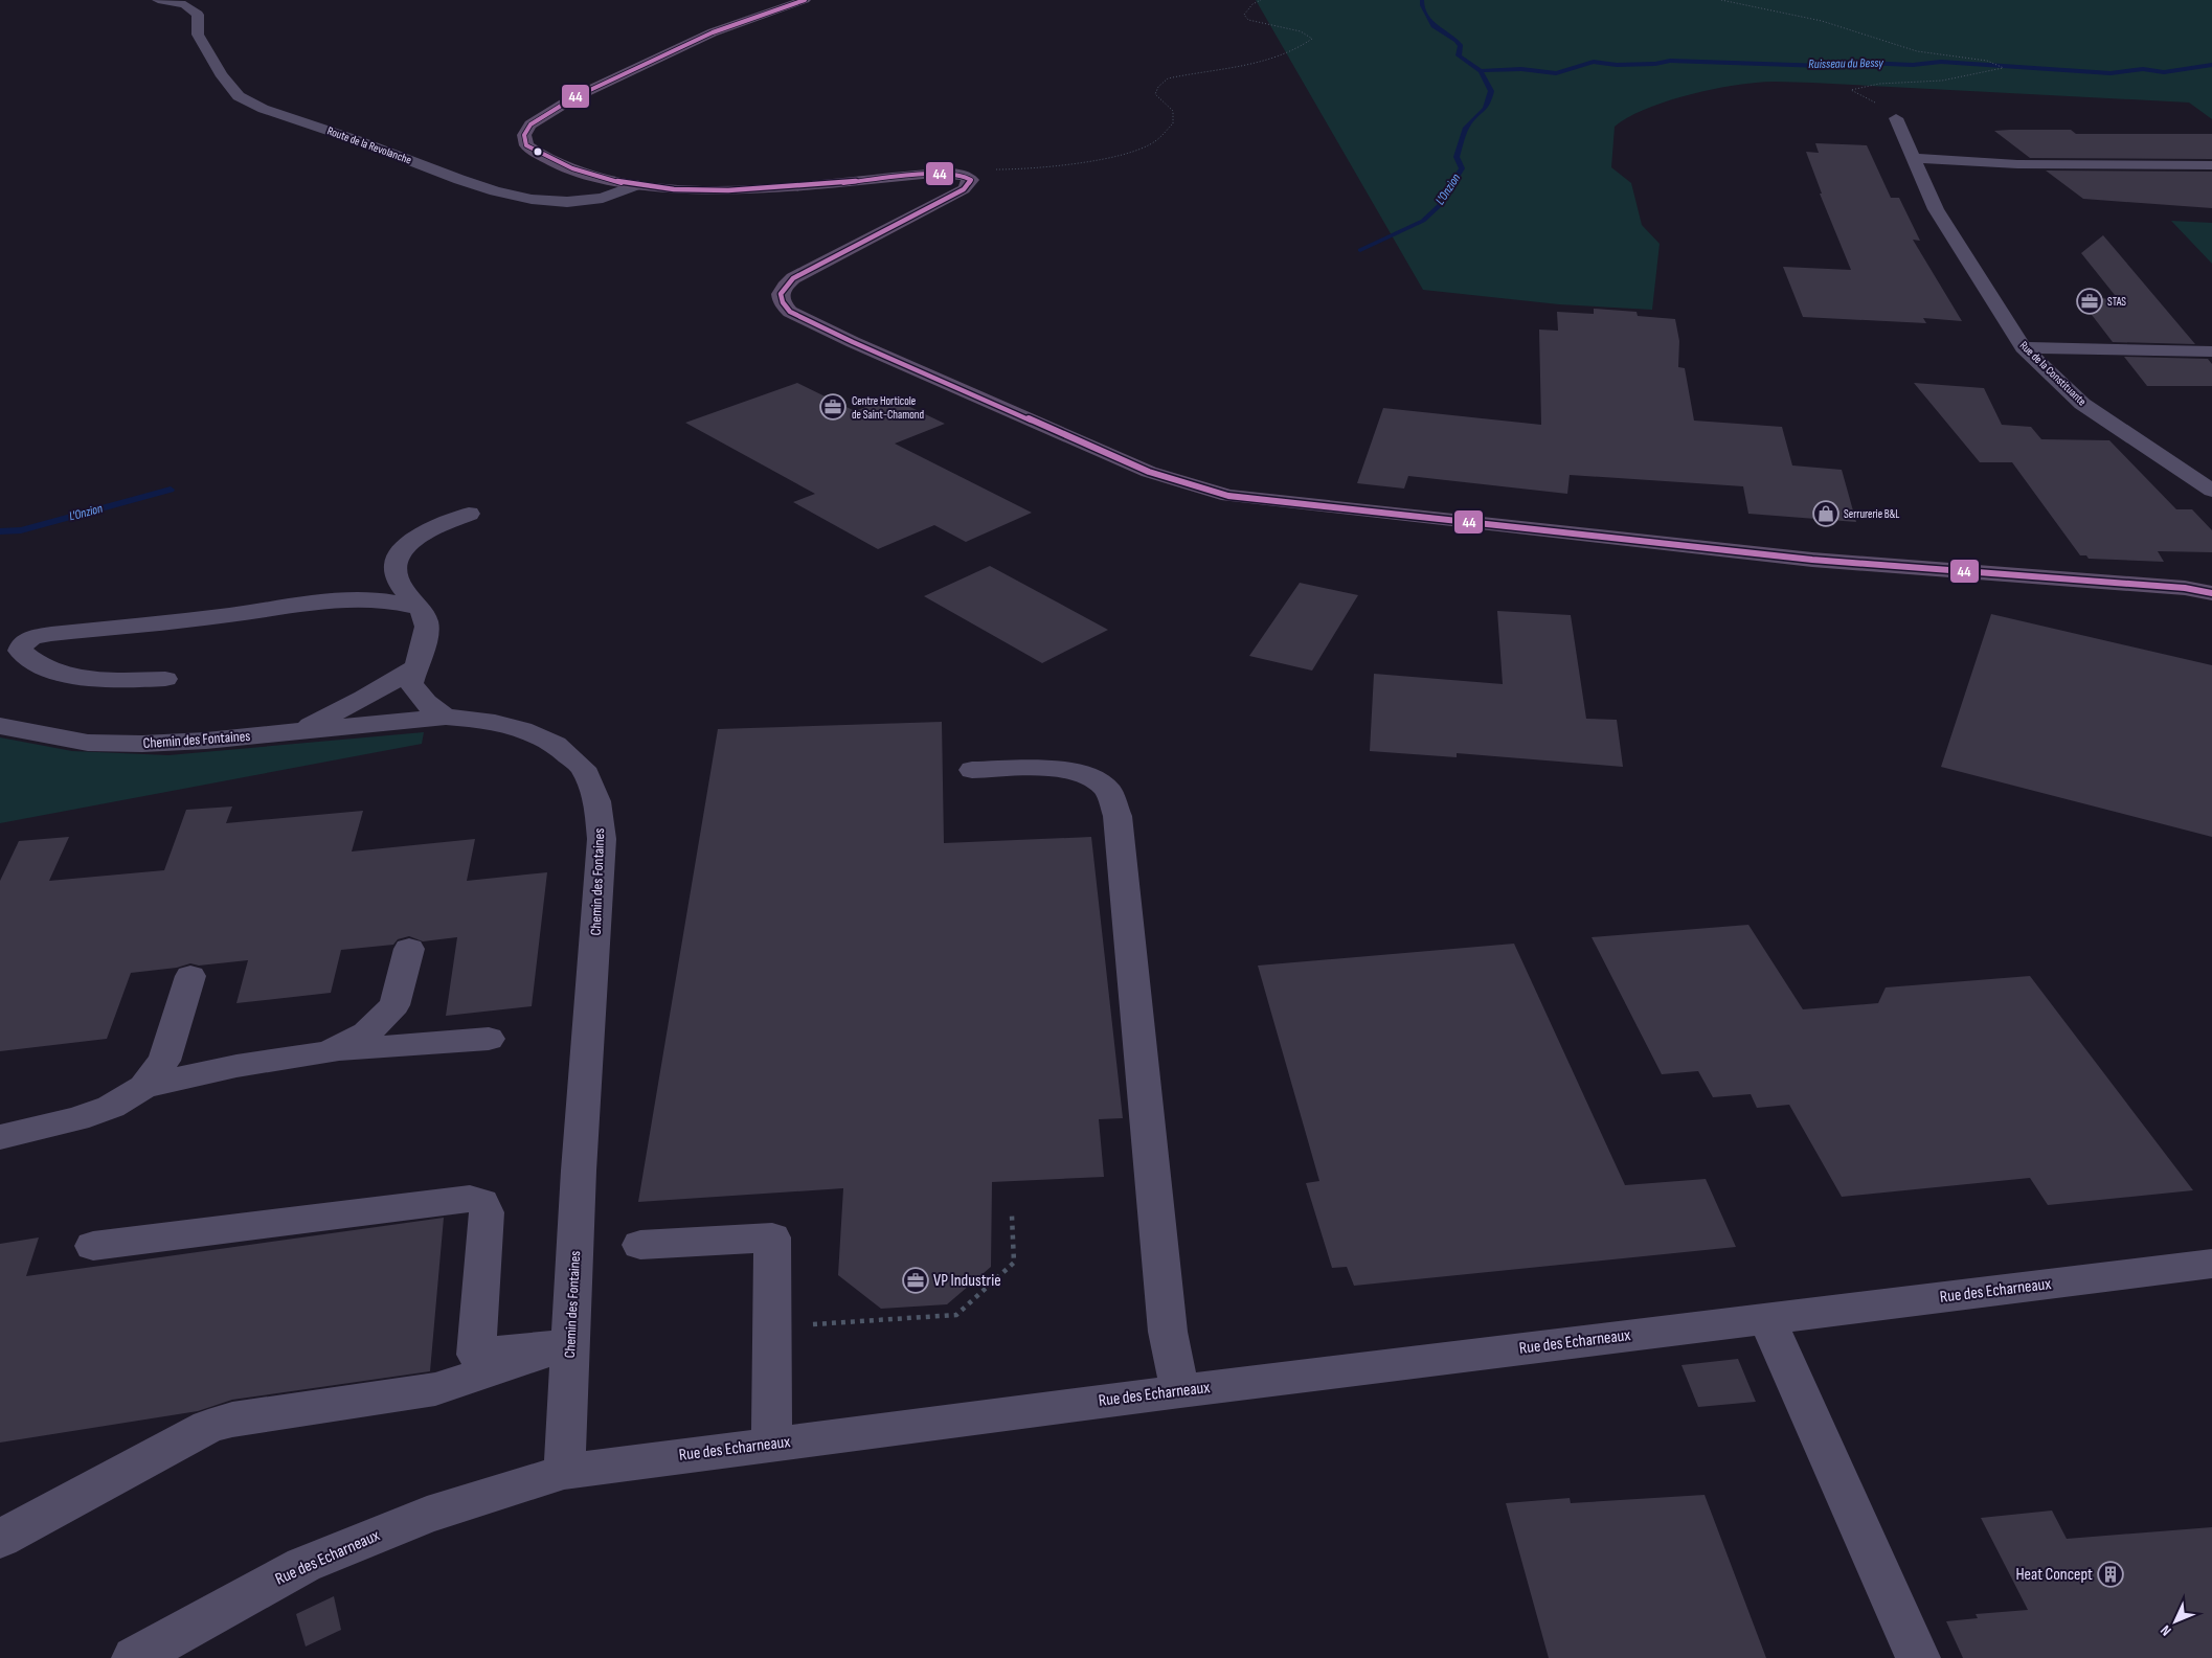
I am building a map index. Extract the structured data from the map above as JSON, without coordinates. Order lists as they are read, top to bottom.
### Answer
{
  "streets": {
    "street": [
      "Route de la Revolanche",
      "Rue de la Constituante",
      "Chemin des Fontaines",
      "Rue des Echarneaux"
    ]
  },
  "crossings": [
    ["Chemin des Fontaines", "Rue des Echarneaux"]
  ],
  "water": ["Ruisseau du Bessy", "L'Onzion"],
  "places": {
    "office": ["STAS", "Centre Horticole de Saint-Chamond", "VP Industrie"],
    "shop": ["Serrurerie B&L"],
    "building": ["Heat Concept"]
  },
  "lines": ["transit line 44"],
  "north": "bottom left"
}
